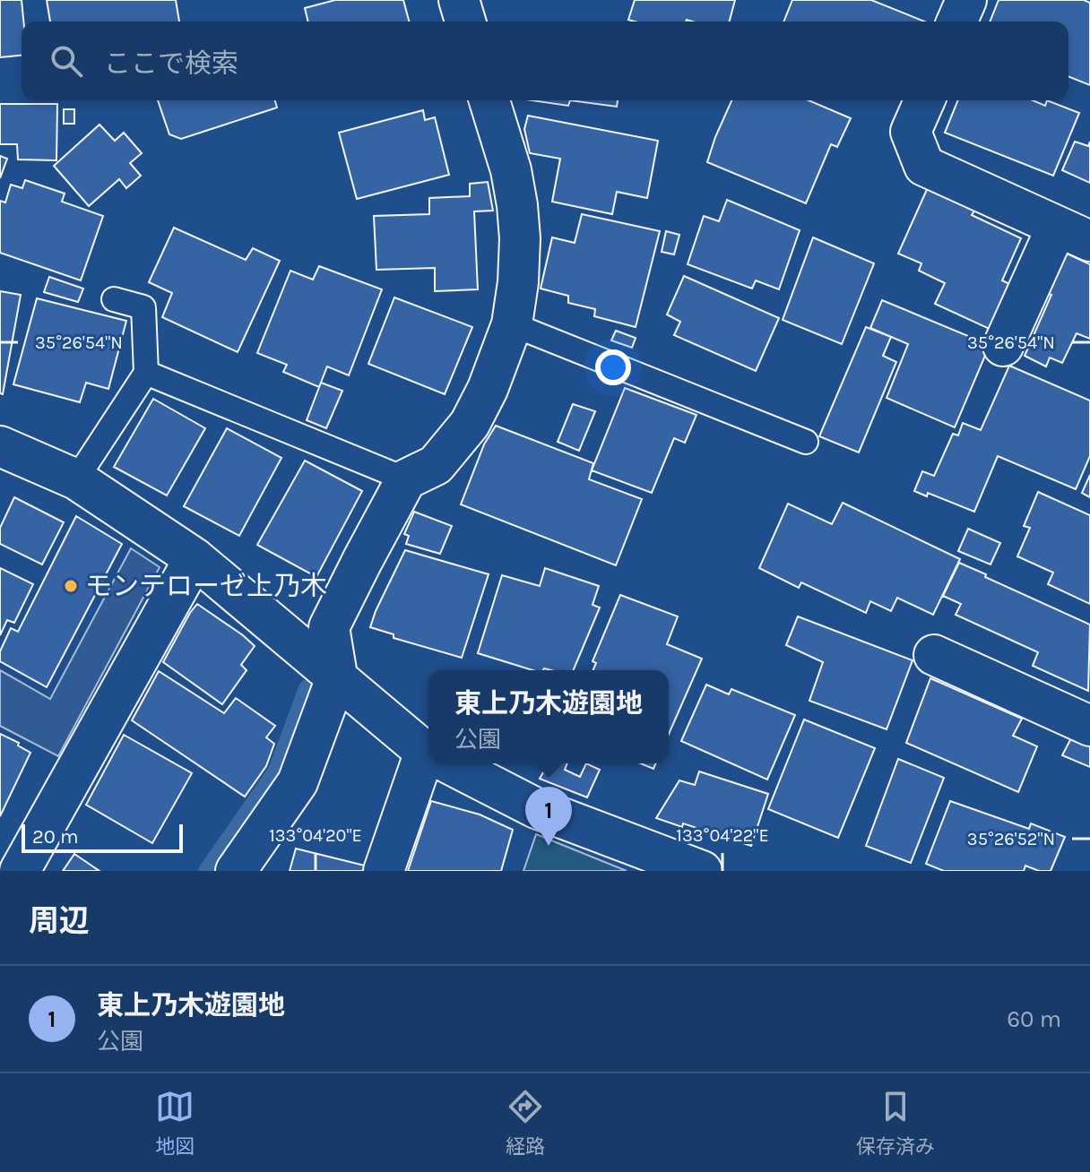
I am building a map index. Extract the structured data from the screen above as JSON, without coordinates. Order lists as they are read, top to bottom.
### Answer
{
  "places": ["モンテローゼ上乃木"],
  "scale_bar": "20 m",
  "page": {
    "search": "ここで検索",
    "popup": ["東上乃木遊園地", "公園"],
    "pins": "1",
    "scale": "20 m",
    "heading": "周辺",
    "list": [
      {
        "mark": "1",
        "name": "東上乃木遊園地",
        "note": "公園",
        "value": "60 m"
      }
    ],
    "nav": ["地図", "経路", "保存済み"]
  },
  "coordinates": [
    "35°26'54\"N",
    "133°04'20\"E",
    "133°04'22\"E",
    "35°26'52\"N"
  ]
}
